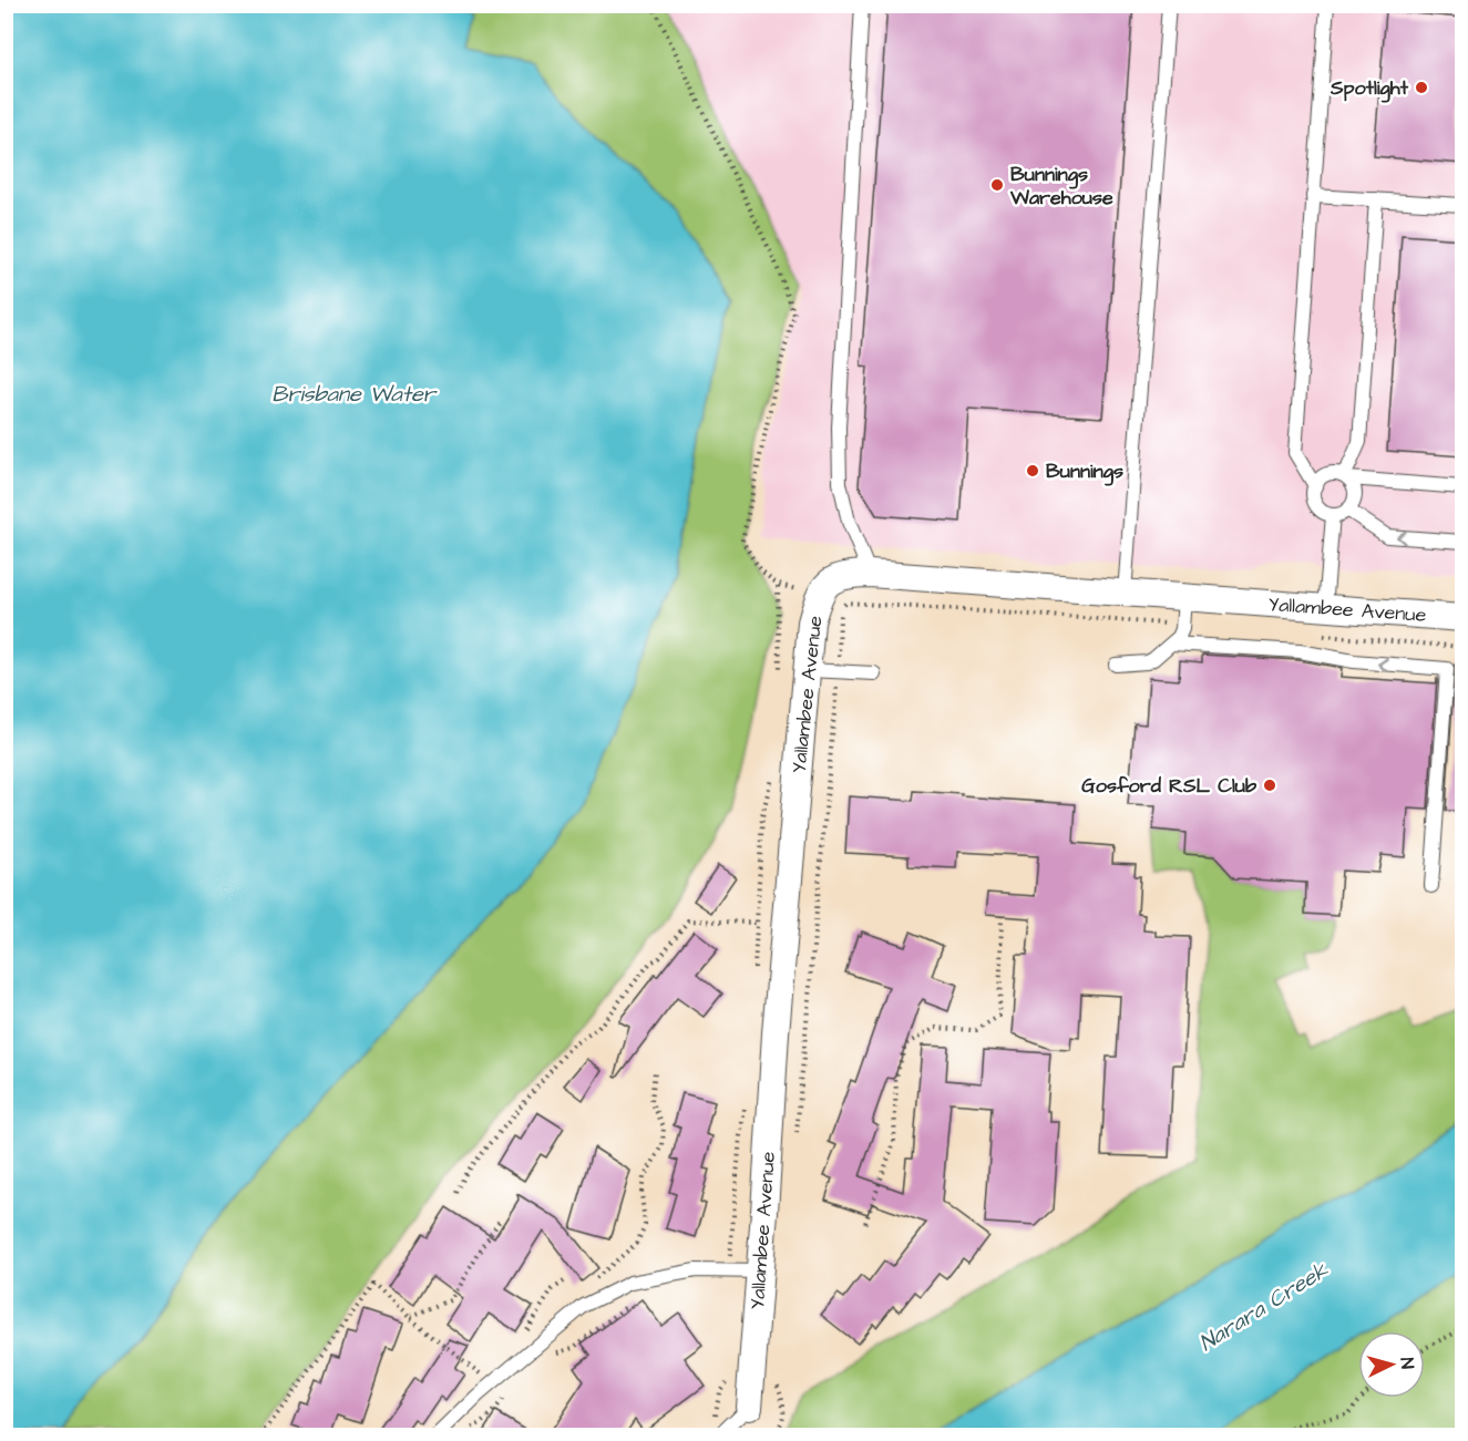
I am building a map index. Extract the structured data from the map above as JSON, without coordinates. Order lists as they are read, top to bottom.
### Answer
{
  "streets": {
    "street": ["Yallambee Avenue"]
  },
  "water": ["Brisbane Water", "Narara Creek"],
  "places": [
    "Spotlight",
    "Bunnings Warehouse",
    "Bunnings",
    "Gosford RSL Club"
  ],
  "north": "right"
}
